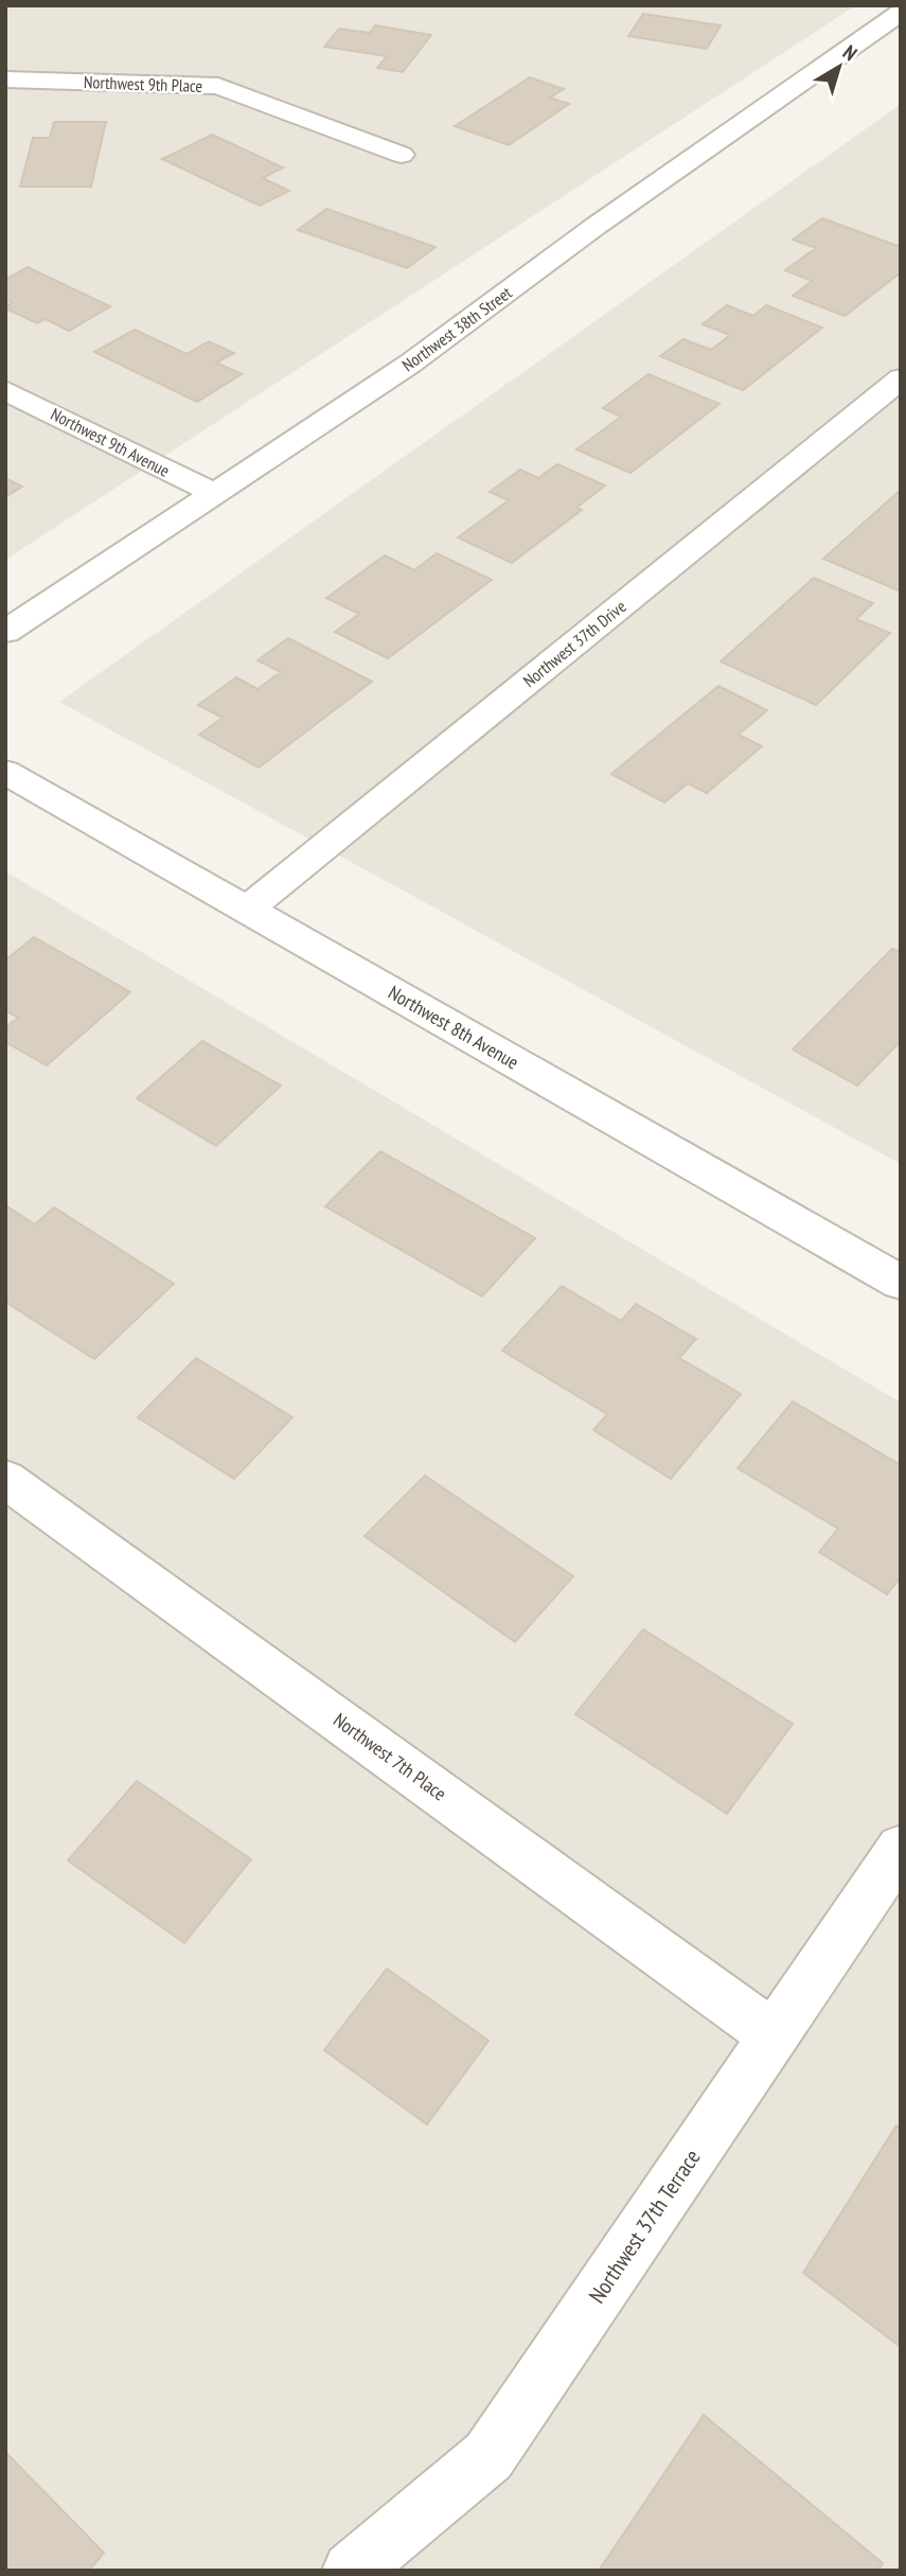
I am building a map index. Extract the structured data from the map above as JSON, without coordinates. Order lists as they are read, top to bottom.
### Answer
{
  "streets": {
    "street": [
      "Northwest 9th Place",
      "Northwest 38th Street",
      "Northwest 9th Avenue",
      "Northwest 37th Drive",
      "Northwest 8th Avenue",
      "Northwest 7th Place",
      "Northwest 37th Terrace"
    ]
  },
  "crossings": [
    ["Northwest 38th Street", "Northwest 9th Avenue"],
    ["Northwest 37th Drive", "Northwest 8th Avenue"],
    ["Northwest 7th Place", "Northwest 37th Terrace"]
  ],
  "north": "top right"
}
